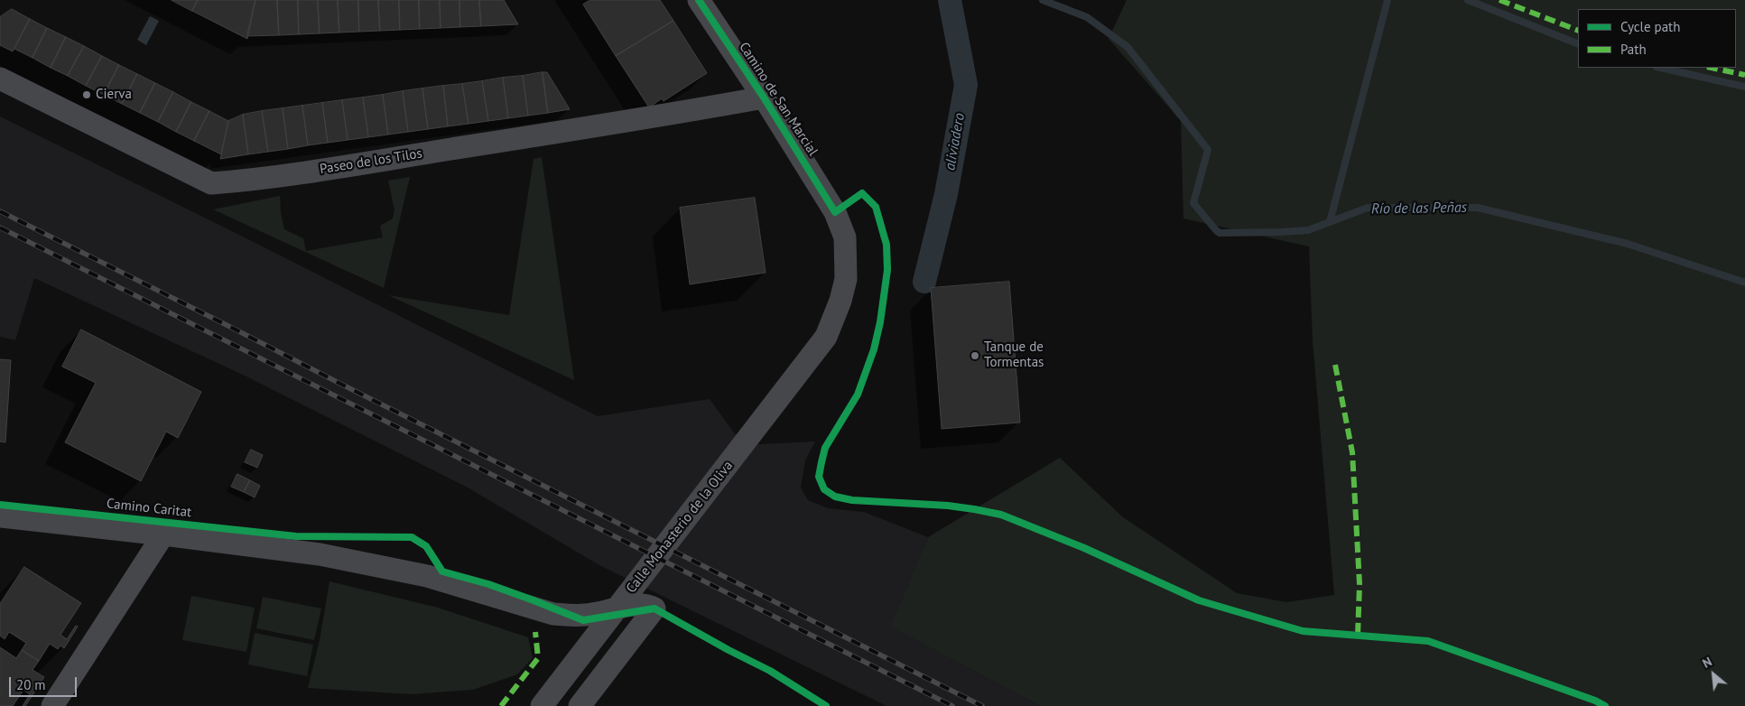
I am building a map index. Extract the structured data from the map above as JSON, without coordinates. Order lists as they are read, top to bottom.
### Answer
{
  "streets": {
    "street": [
      "Camino de San Marcial",
      "Paseo de los Tilos",
      "Camino Caritat",
      "Calle Monasterio de la Oliva"
    ]
  },
  "crossings": [
    ["Camino de San Marcial", "Paseo de los Tilos"],
    ["Camino de San Marcial", "Calle Monasterio de la Oliva"]
  ],
  "water": ["aliviadero", "Río de las Peñas"],
  "places": ["Cierva", "Tanque de Tormentas"],
  "legend": ["Cycle path", "Path"],
  "scale_bar": "20 m",
  "north": "top left"
}
